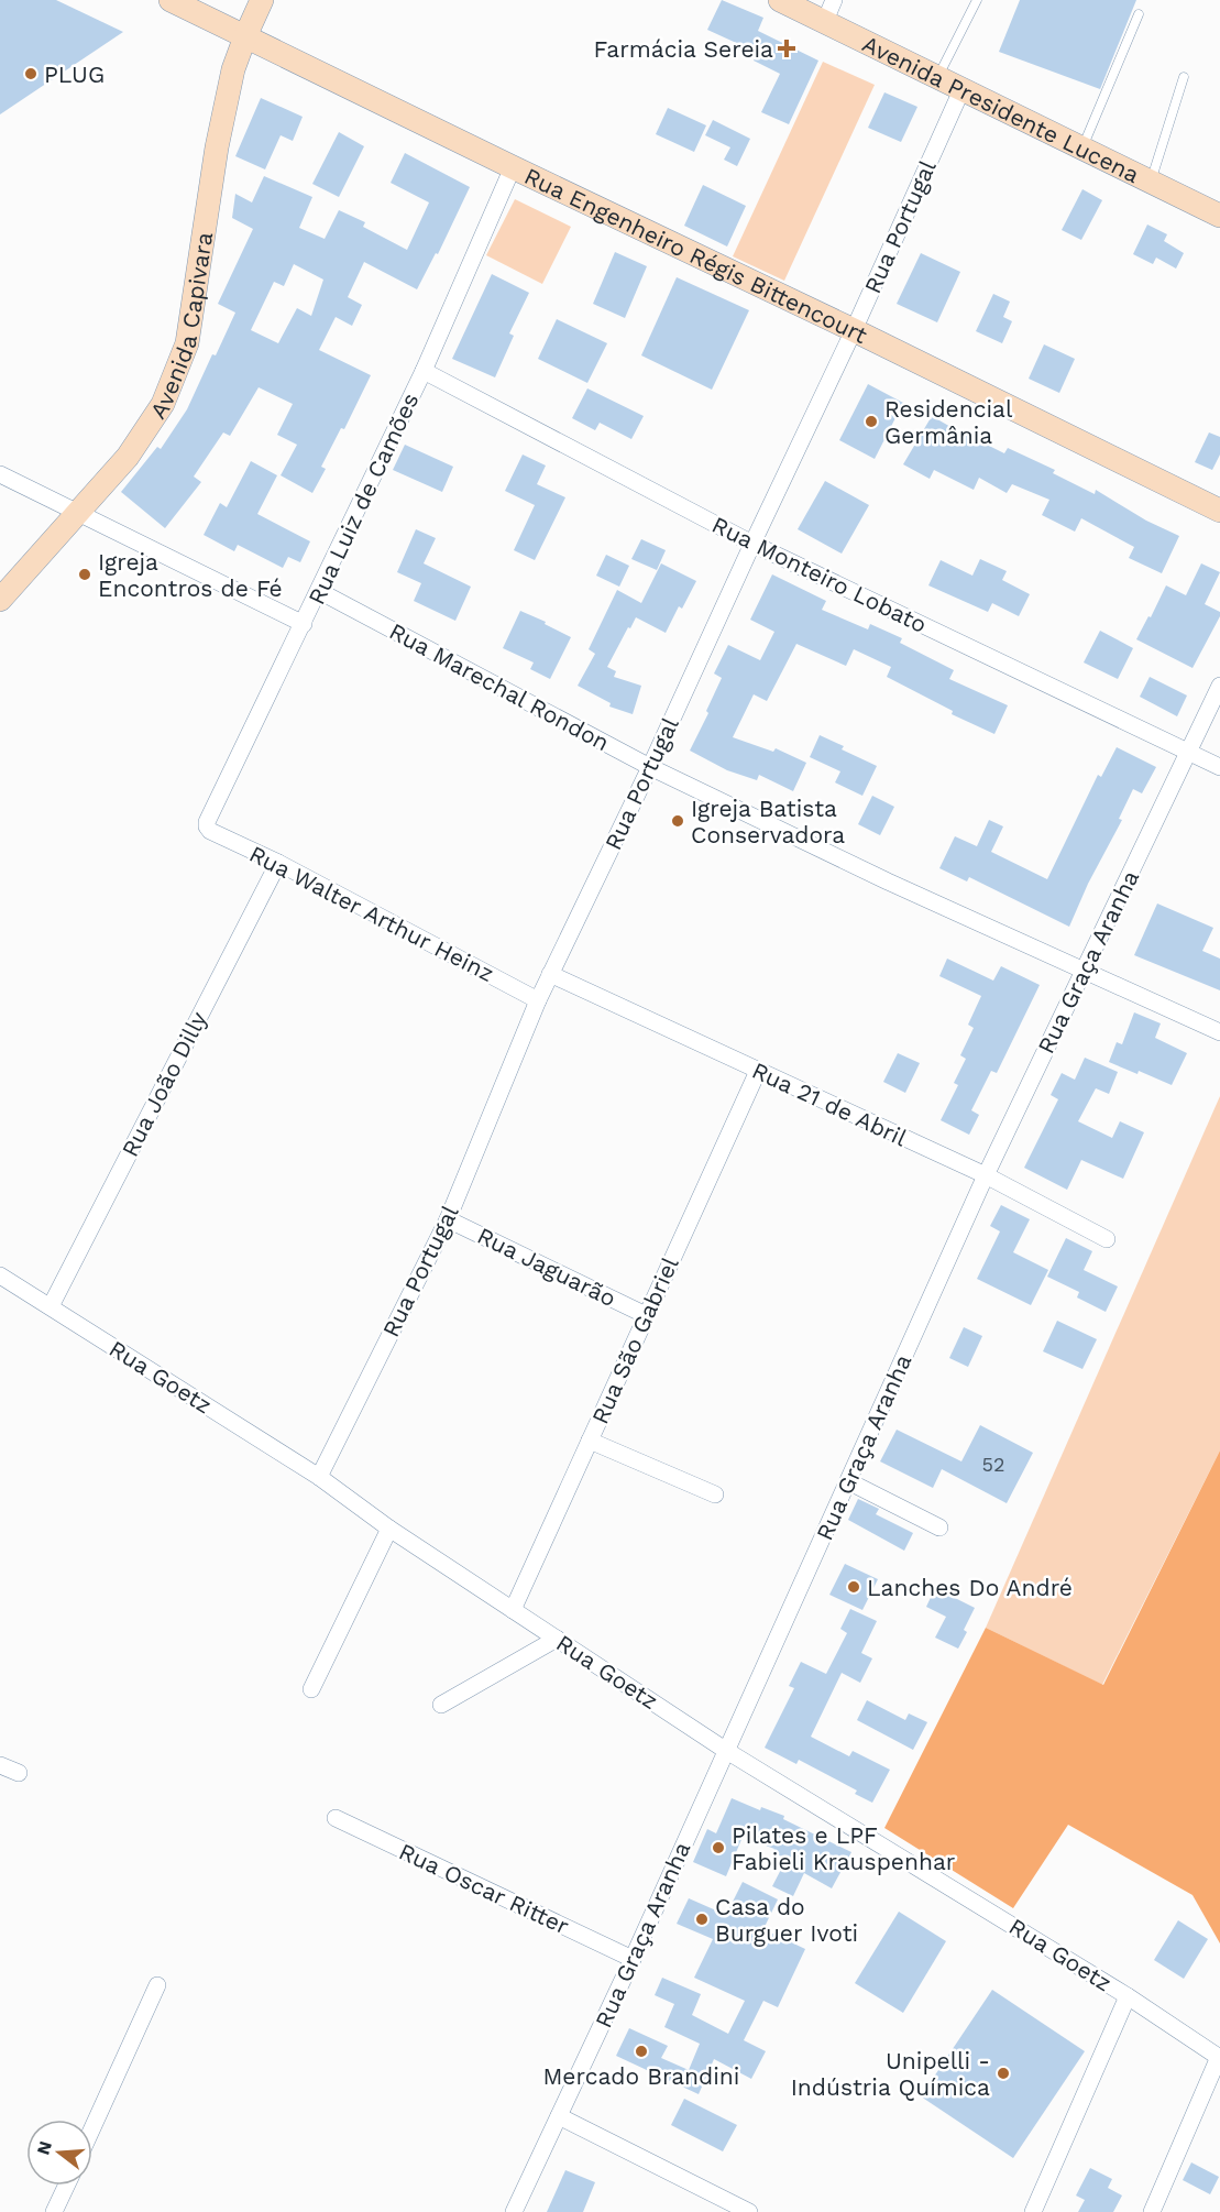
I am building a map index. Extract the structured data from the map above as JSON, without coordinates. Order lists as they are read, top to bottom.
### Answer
{
  "streets": {
    "main road": ["Avenida Presidente Lucena", "Rua Engenheiro Régis Bittencourt", "Avenida Capivara"],
    "street": [
      "Rua Portugal",
      "Rua Luiz de Camões",
      "Rua Monteiro Lobato",
      "Rua Marechal Rondon",
      "Rua Walter Arthur Heinz",
      "Rua Graça Aranha",
      "Rua João Dilly",
      "Rua 21 de Abril",
      "Rua Jaguarão",
      "Rua São Gabriel",
      "Rua Goetz",
      "Rua Oscar Ritter"
    ]
  },
  "crossings": [
    ["Avenida Presidente Lucena", "Rua Portugal"],
    ["Rua Portugal", "Rua Engenheiro Régis Bittencourt"],
    ["Rua Portugal", "Rua Monteiro Lobato"],
    ["Rua Portugal", "Rua Marechal Rondon"],
    ["Rua Portugal", "Rua Walter Arthur Heinz"],
    ["Rua Portugal", "Rua 21 de Abril"],
    ["Rua Portugal", "Rua Jaguarão"],
    ["Rua Portugal", "Rua Goetz"],
    ["Rua Engenheiro Régis Bittencourt", "Avenida Capivara"],
    ["Rua Engenheiro Régis Bittencourt", "Rua Luiz de Camões"],
    ["Rua Luiz de Camões", "Rua Monteiro Lobato"],
    ["Rua Luiz de Camões", "Rua Marechal Rondon"],
    ["Rua Luiz de Camões", "Rua Walter Arthur Heinz"],
    ["Rua Monteiro Lobato", "Rua Graça Aranha"],
    ["Rua Marechal Rondon", "Rua Graça Aranha"],
    ["Rua Walter Arthur Heinz", "Rua João Dilly"],
    ["Rua Graça Aranha", "Rua 21 de Abril"],
    ["Rua Graça Aranha", "Rua Goetz"],
    ["Rua Graça Aranha", "Rua Oscar Ritter"],
    ["Rua João Dilly", "Rua Goetz"],
    ["Rua 21 de Abril", "Rua São Gabriel"],
    ["Rua Jaguarão", "Rua São Gabriel"],
    ["Rua São Gabriel", "Rua Goetz"]
  ],
  "places": {
    "health": ["Farmácia Sereia"],
    "other": [
      "PLUG",
      "Residencial Germânia",
      "Igreja Encontros de Fé",
      "Igreja Batista Conservadora",
      "Lanches Do André",
      "Pilates e LPF Fabieli Krauspenhar",
      "Casa do Burguer Ivoti",
      "Mercado Brandini",
      "Unipelli - Indústria Química"
    ]
  },
  "house_numbers": ["52"],
  "north": "left"
}
